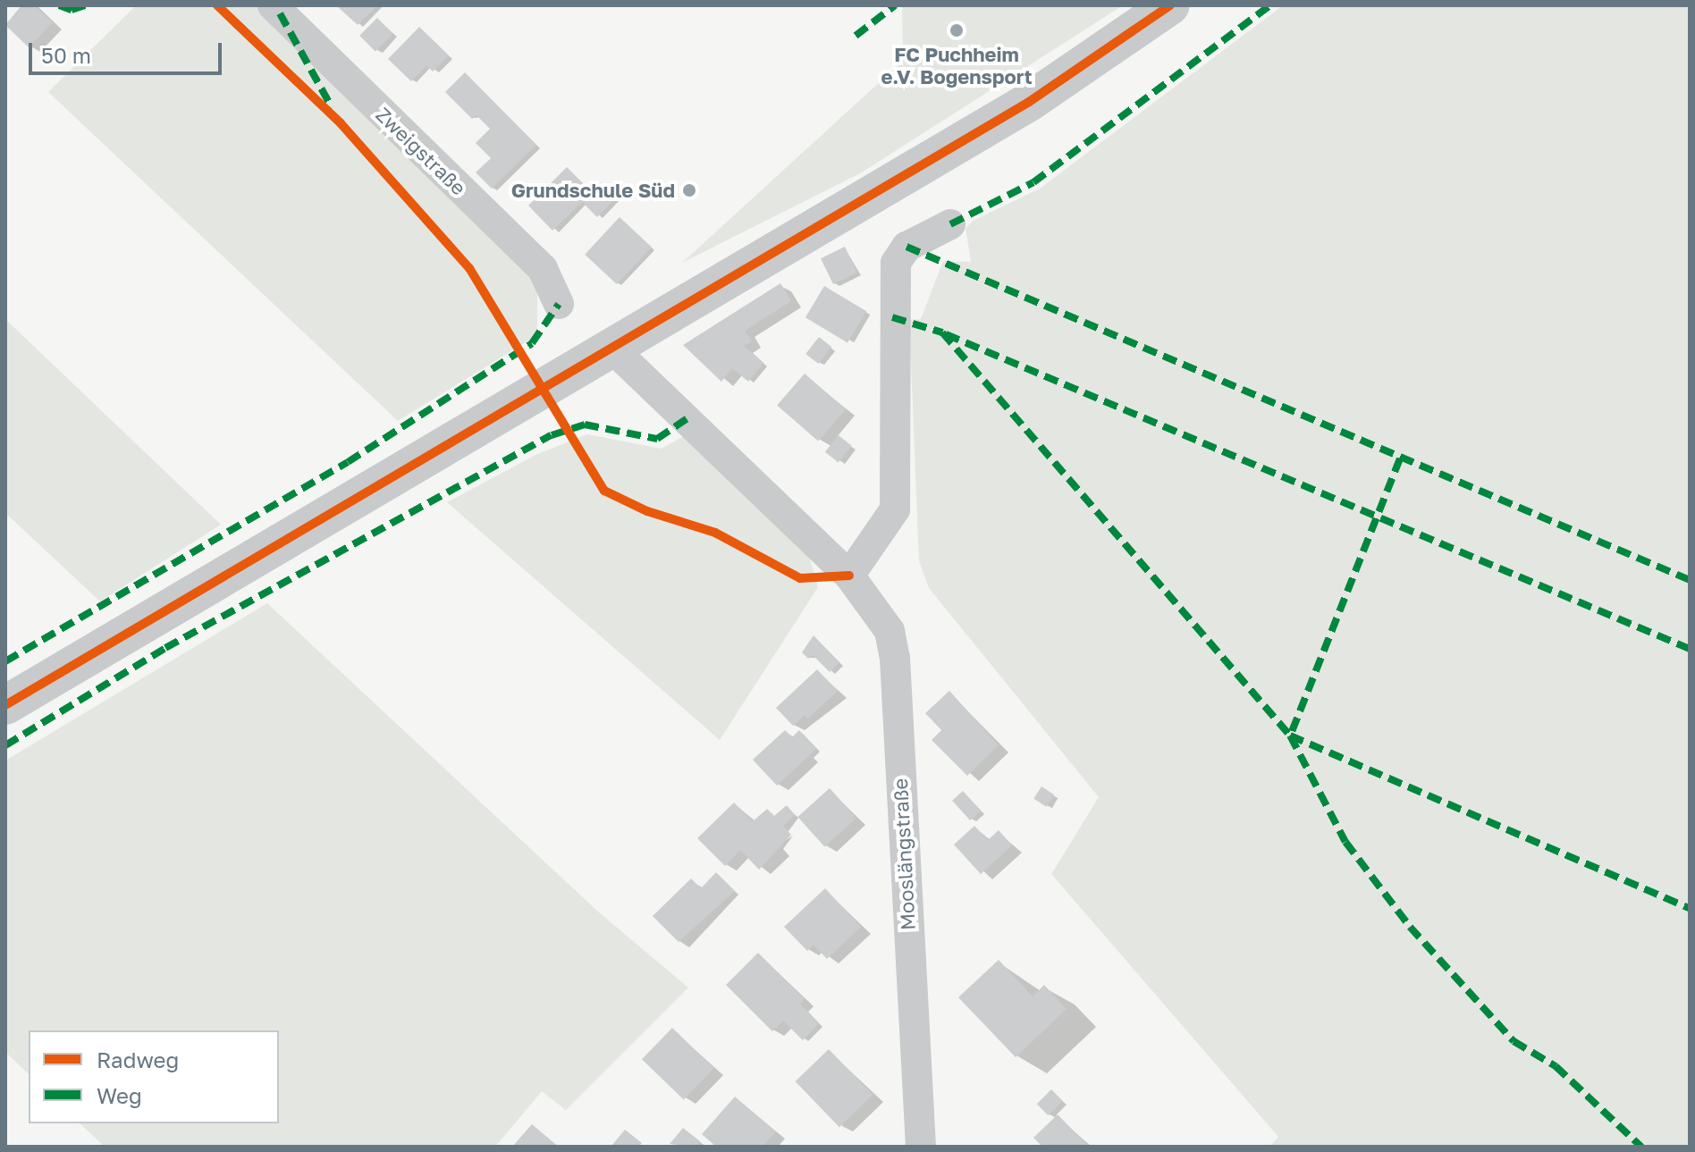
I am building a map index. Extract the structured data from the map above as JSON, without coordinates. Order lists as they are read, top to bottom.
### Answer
{
  "streets": {
    "street": ["Zweigstraße", "Mooslängstraße"]
  },
  "places": ["FC Puchheim e.V. Bogensport", "Grundschule Süd"],
  "legend": ["Radweg", "Weg"],
  "scale_bar": "50 m"
}
